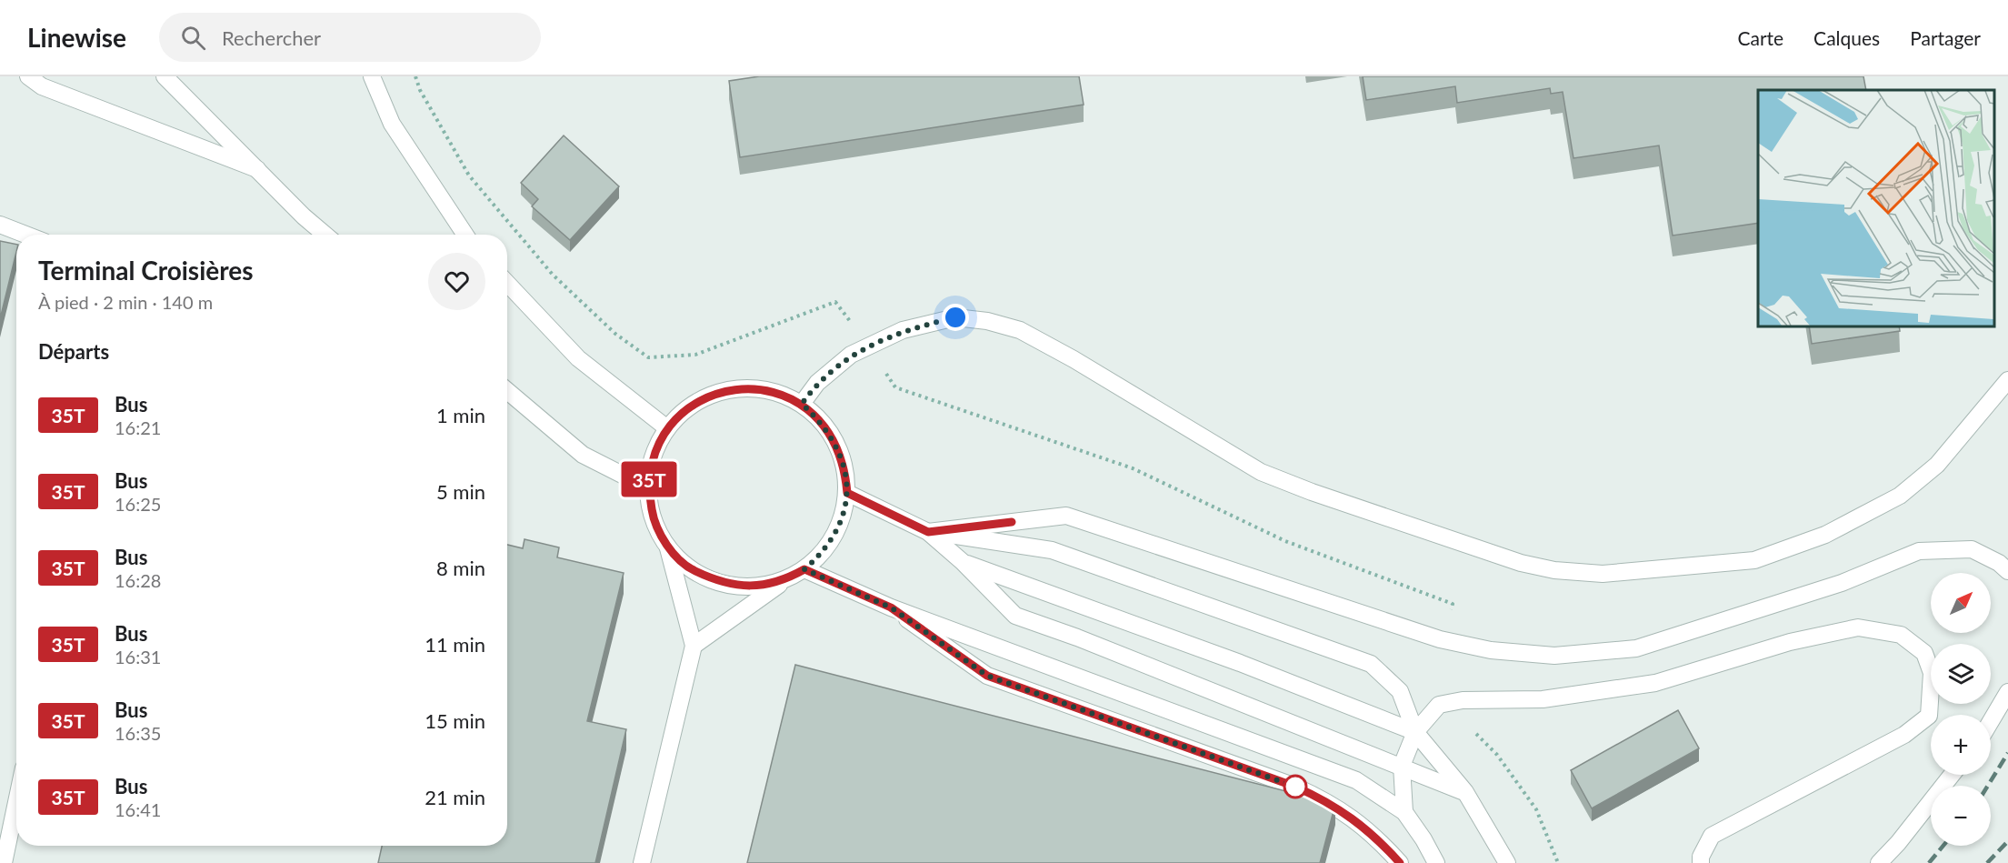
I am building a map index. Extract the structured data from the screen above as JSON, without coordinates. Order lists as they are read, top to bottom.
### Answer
{
  "lines": ["bus line 35T"],
  "north": "top right",
  "page": {
    "header": "Linewise",
    "search": "Rechercher",
    "nav": ["Carte", "Calques", "Partager"],
    "on_map": "35T",
    "heading": [
      ["Terminal Croisières", "À pied · 2 min · 140 m"],
      "Départs"
    ],
    "list": [
      {
        "mark": "35T",
        "name": "Bus",
        "note": "16:21",
        "value": "1 min"
      },
      {
        "mark": "35T",
        "name": "Bus",
        "note": "16:25",
        "value": "5 min"
      },
      {
        "mark": "35T",
        "name": "Bus",
        "note": "16:28",
        "value": "8 min"
      },
      {
        "mark": "35T",
        "name": "Bus",
        "note": "16:31",
        "value": "11 min"
      },
      {
        "mark": "35T",
        "name": "Bus",
        "note": "16:35",
        "value": "15 min"
      },
      {
        "mark": "35T",
        "name": "Bus",
        "note": "16:41",
        "value": "21 min"
      }
    ],
    "map_buttons": ["+", "−"]
  }
}
